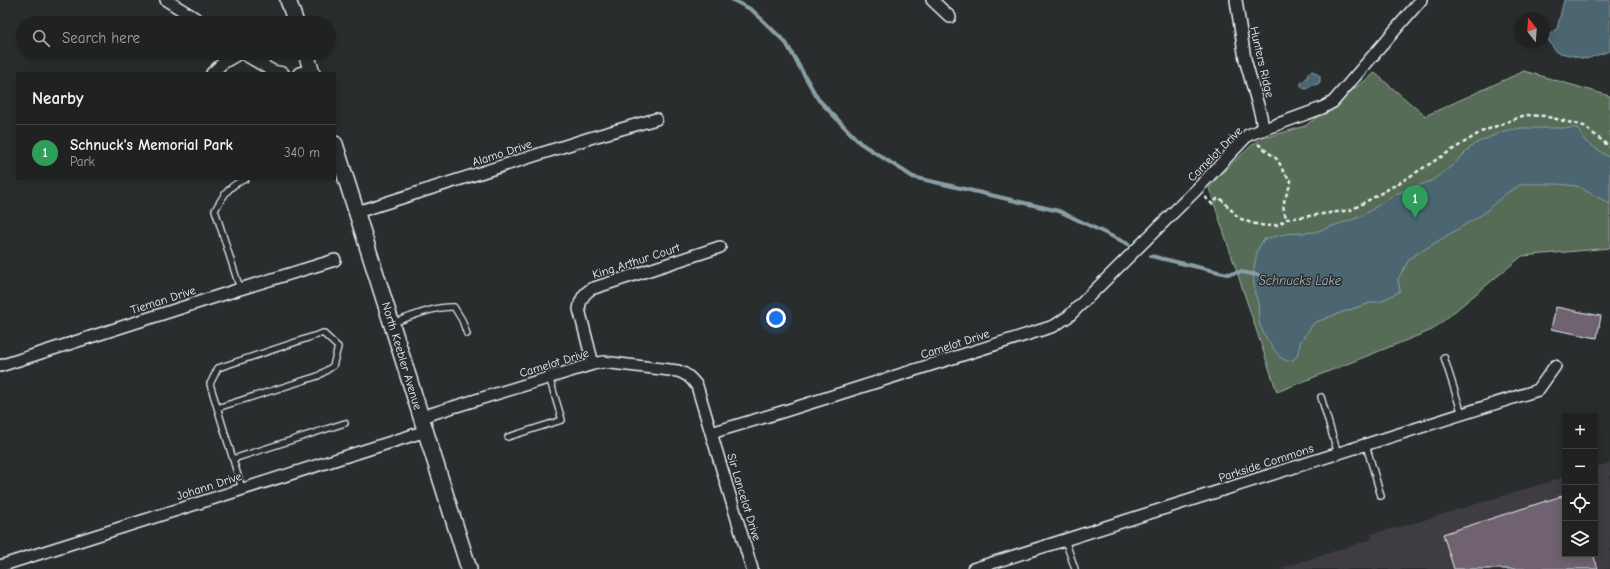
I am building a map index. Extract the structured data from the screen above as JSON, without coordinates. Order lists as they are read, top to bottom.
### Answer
{
  "streets": {
    "street": [
      "Hunters Ridge",
      "Alamo Drive",
      "Camelot Drive",
      "King Arthur Court",
      "Tieman Drive",
      "North Keebler Avenue",
      "Parkside Commons",
      "Johann Drive",
      "Sir Lancelot Drive"
    ]
  },
  "crossings": [
    ["Hunters Ridge", "Camelot Drive"],
    ["Alamo Drive", "North Keebler Avenue"],
    ["Camelot Drive", "King Arthur Court"],
    ["Camelot Drive", "North Keebler Avenue"],
    ["Camelot Drive", "Sir Lancelot Drive"],
    ["North Keebler Avenue", "Johann Drive"]
  ],
  "water": ["Schnucks Lake"],
  "north": "top",
  "page": {
    "search": "Search here",
    "heading": "Nearby",
    "list": [
      {
        "mark": "1",
        "name": "Schnuck's Memorial Park",
        "note": "Park",
        "value": "340 m"
      }
    ],
    "pins": "1",
    "map_buttons": ["+", "−"]
  }
}
